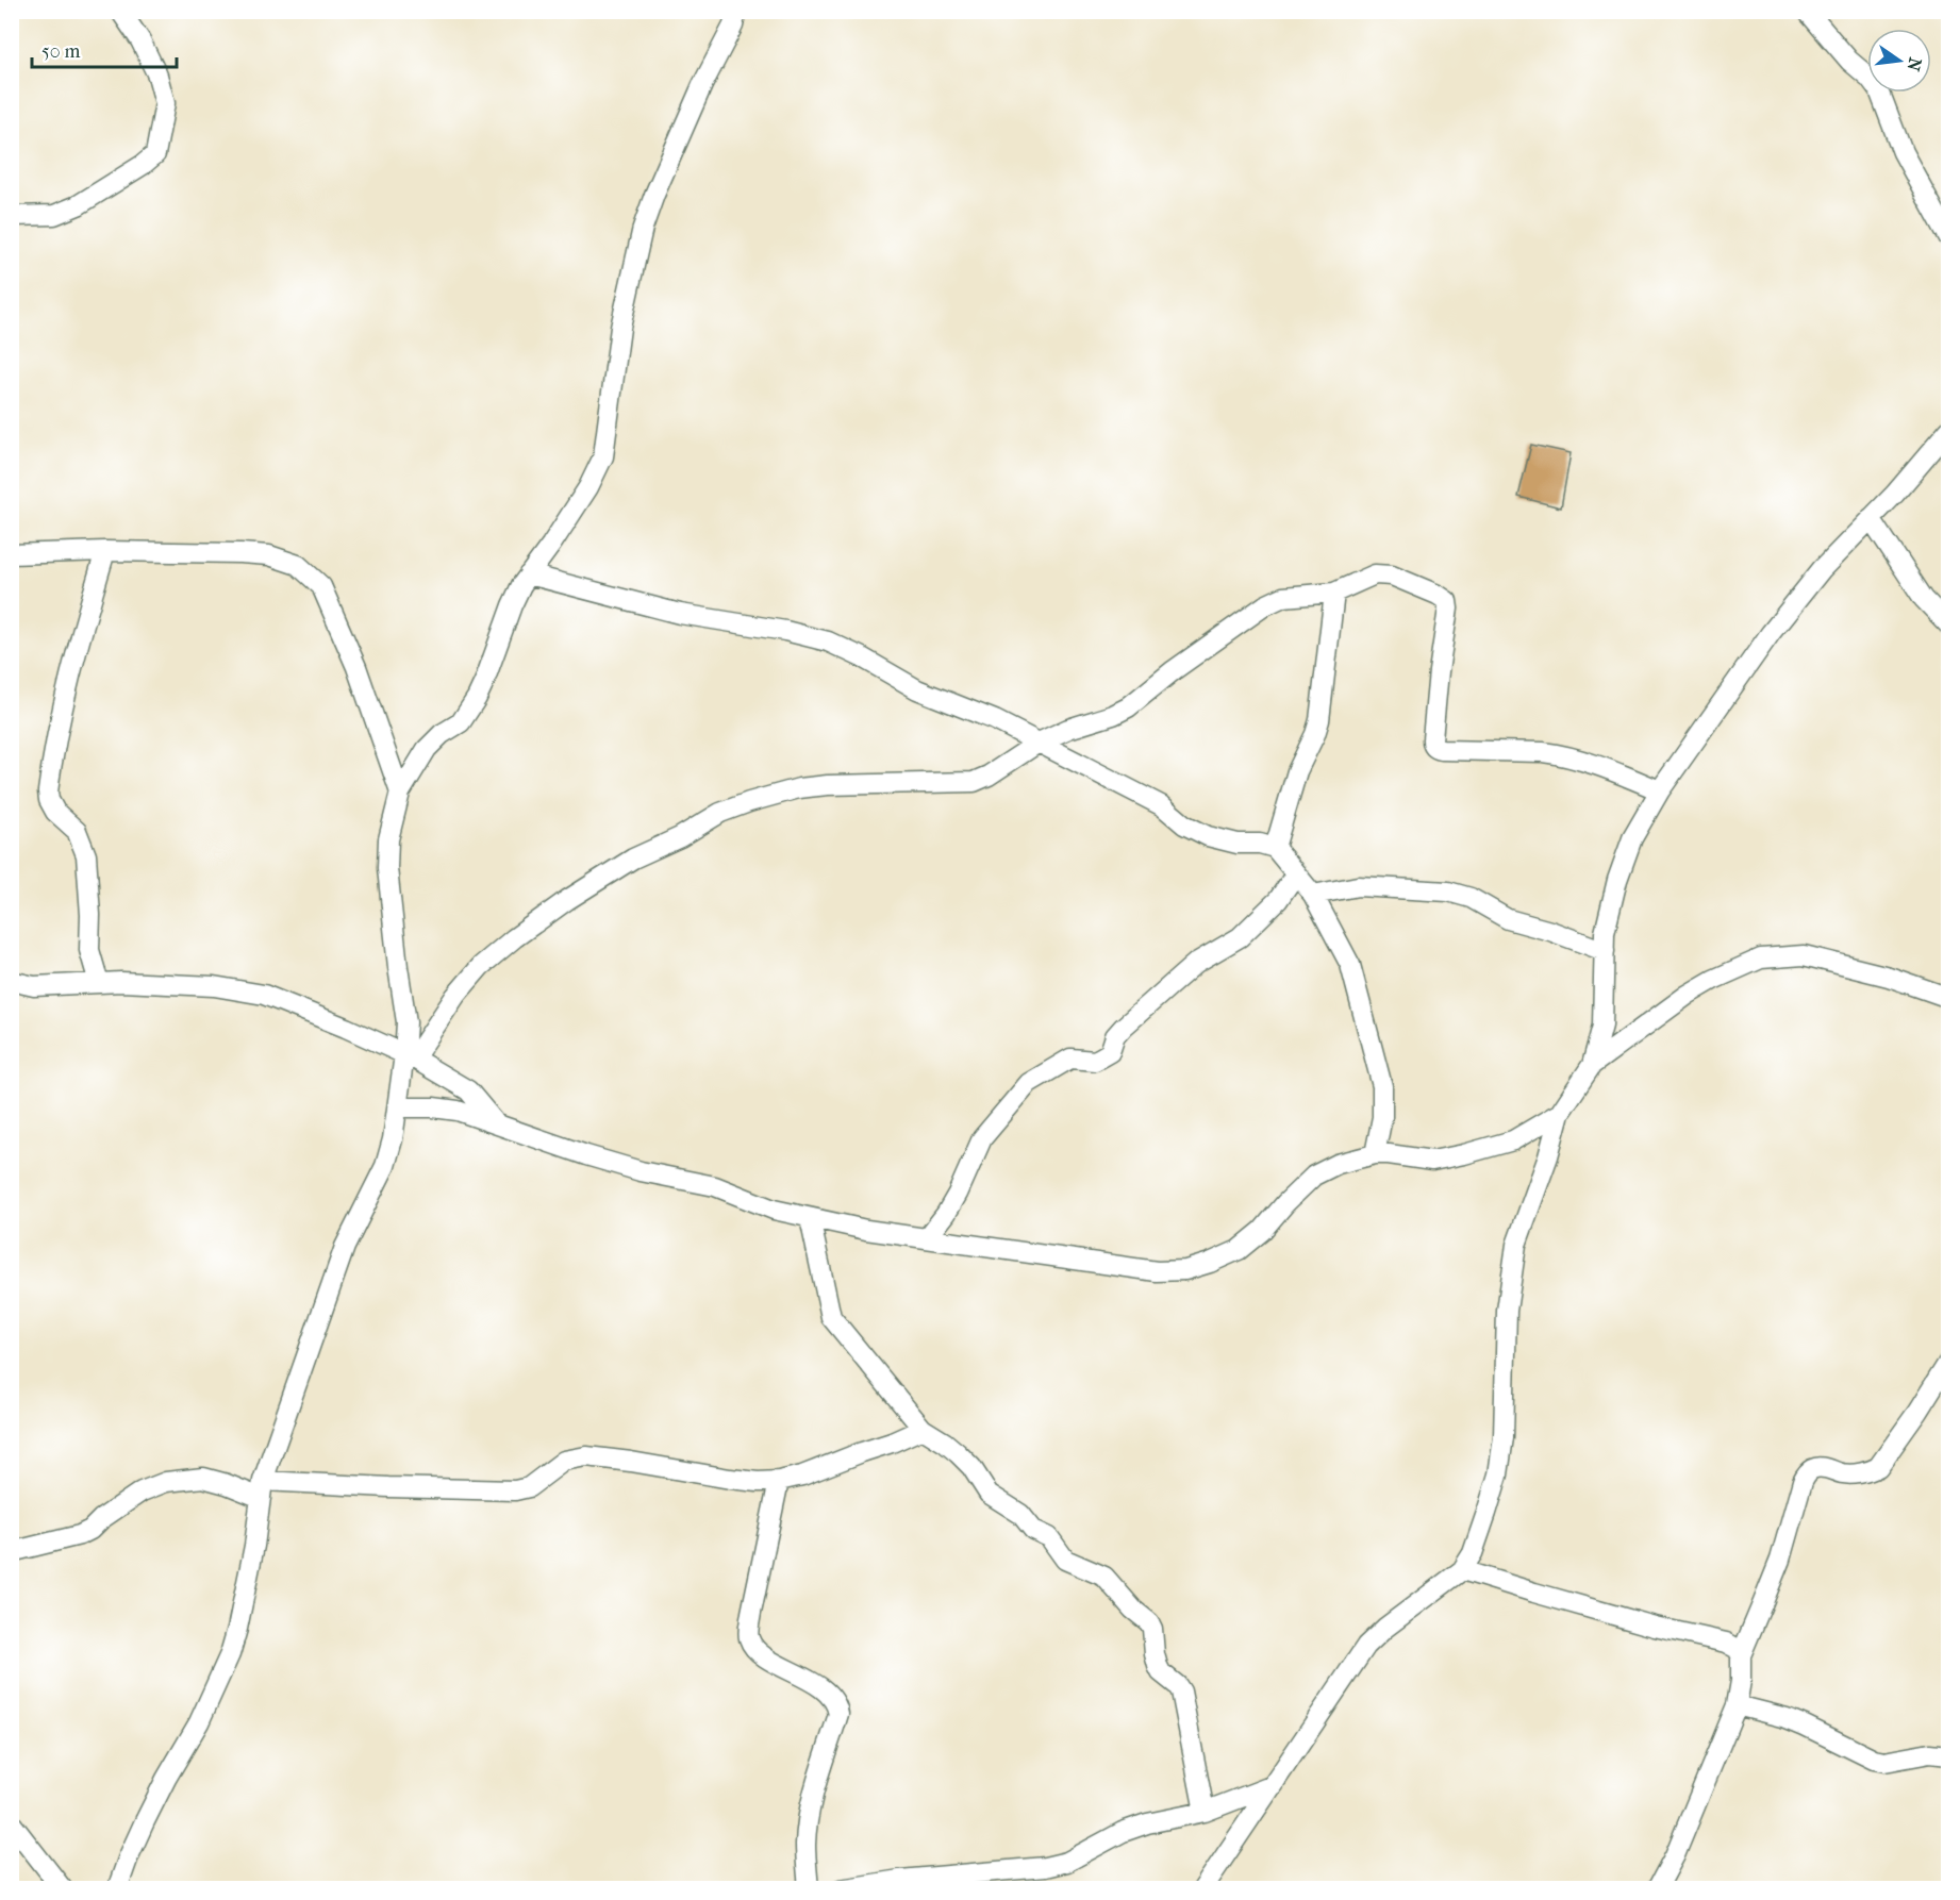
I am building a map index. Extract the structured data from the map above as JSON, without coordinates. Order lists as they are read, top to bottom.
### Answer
{
  "scale_bar": "50 m",
  "north": "right"
}
